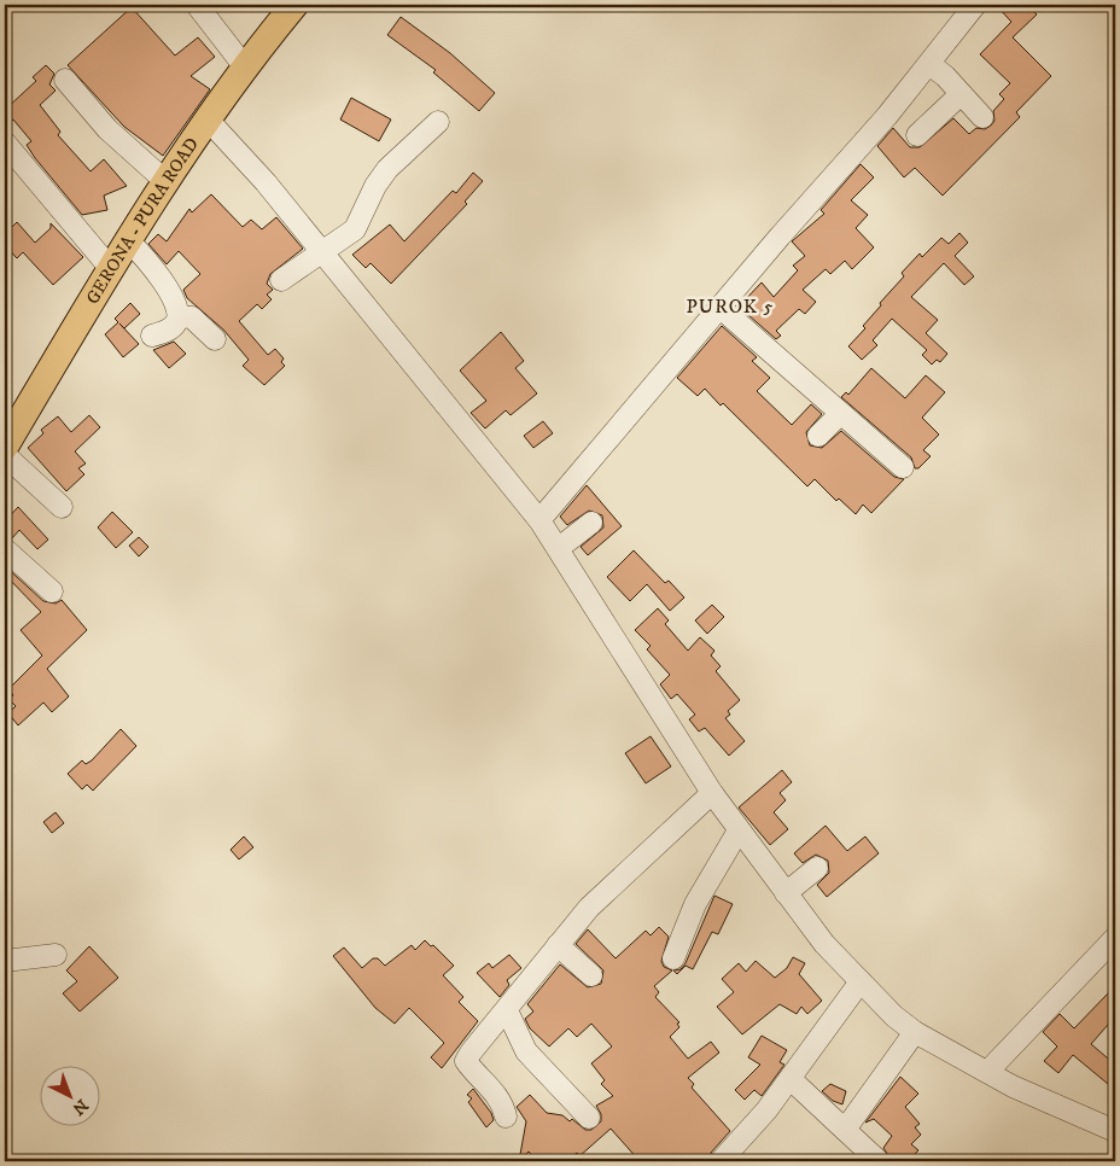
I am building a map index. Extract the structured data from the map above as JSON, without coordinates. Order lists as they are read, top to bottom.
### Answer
{
  "streets": {
    "main road": ["GERONA - PURA ROAD"]
  },
  "districts": ["PUROK 5"],
  "north": "bottom right"
}
